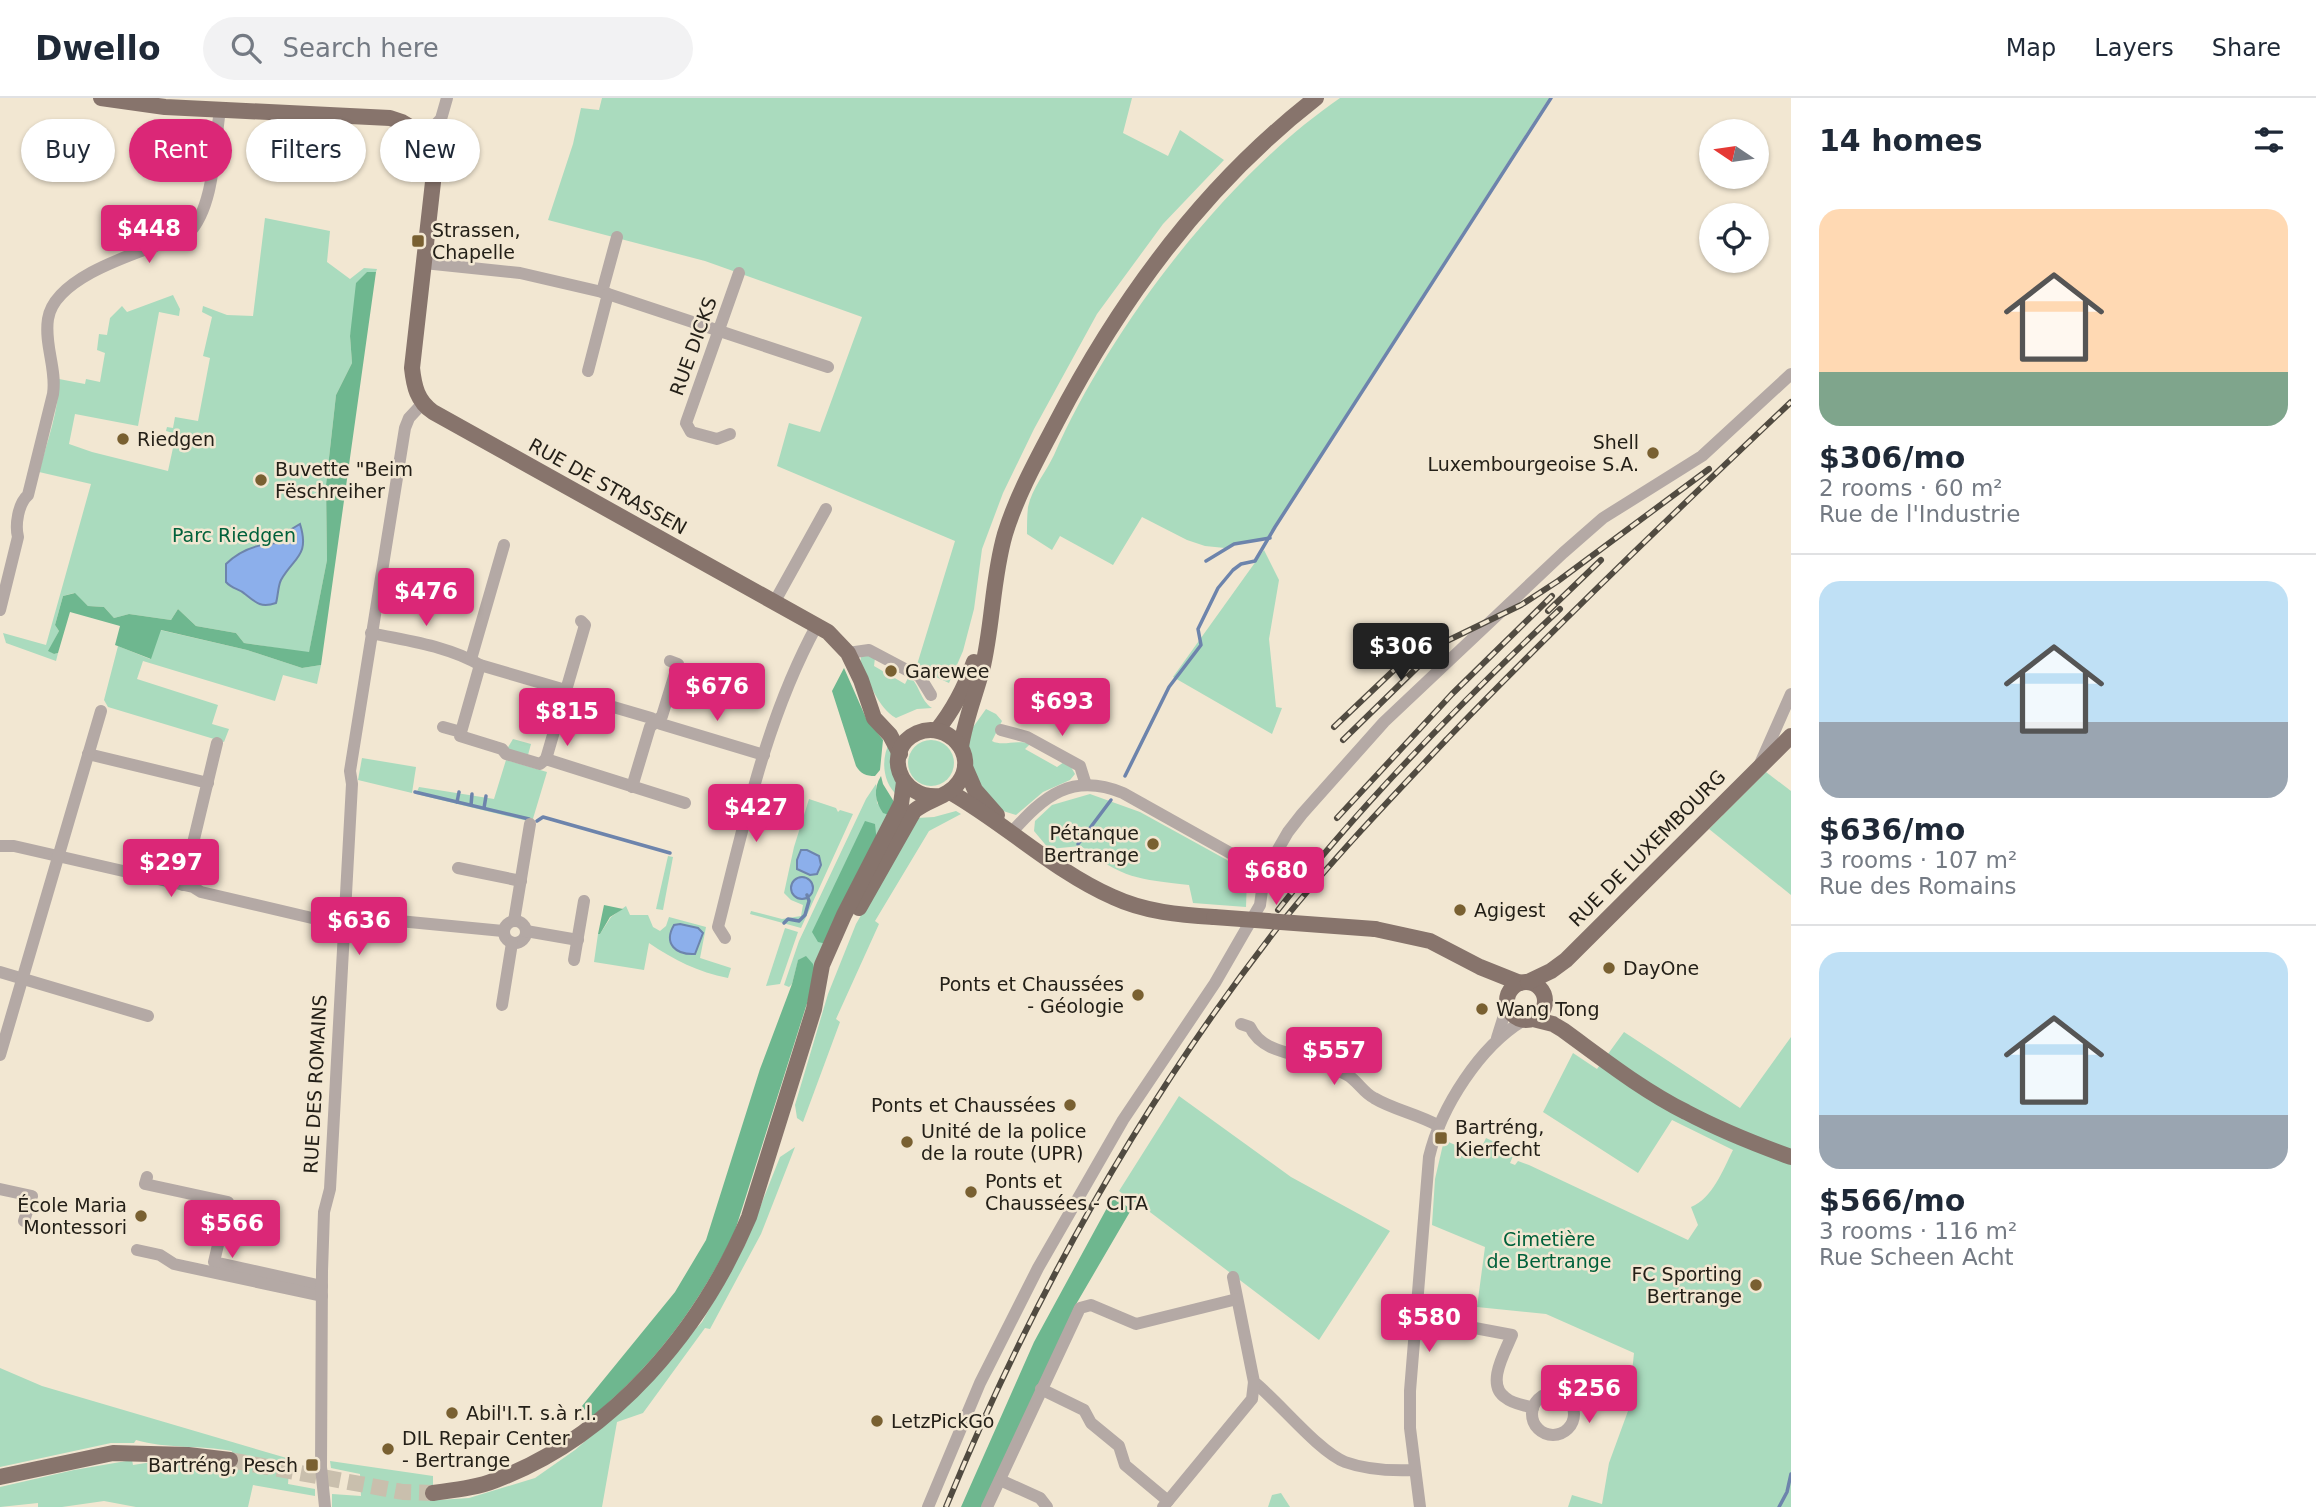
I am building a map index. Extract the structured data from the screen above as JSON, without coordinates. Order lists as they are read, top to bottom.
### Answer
{
  "streets": {
    "main road": ["RUE DE STRASSEN", "RUE DE LUXEMBOURG"],
    "street": ["RUE DICKS", "RUE DES ROMAINS"]
  },
  "crossings": [
    ["RUE DE STRASSEN", "RUE DES ROMAINS"]
  ],
  "parks": ["Parc Riedgen", "Cimetière de Bertrange"],
  "places": {
    "transit": ["Strassen, Chapelle", "Bartréng, Kierfecht", "Bartréng, Pesch"],
    "other": [
      "Riedgen",
      "Shell Luxembourgeoise S.A.",
      "Buvette \"Beim Fëschreiher",
      "Garewee",
      "Pétanque Bertrange",
      "Agigest",
      "DayOne",
      "Ponts et Chaussées - Géologie",
      "Wang Tong",
      "Ponts et Chaussées",
      "Unité de la police de la route (UPR)",
      "Ponts et Chaussées - CITA",
      "École Maria Montessori",
      "FC Sporting Bertrange",
      "Abil'I.T. s.à r.l.",
      "LetzPickGo",
      "DIL Repair Center - Bertrange"
    ]
  },
  "north": "left",
  "page": {
    "header": "Dwello",
    "search": "Search here",
    "nav": ["Map", "Layers", "Share"],
    "heading": "14 homes",
    "chip": [
      "Buy",
      "Rent",
      "Filters",
      "New"
    ],
    "list": [
      {
        "name": "$306/mo",
        "note": "2 rooms · 60 m² · Rue de l'Industrie"
      },
      {
        "name": "$636/mo",
        "note": "3 rooms · 107 m² · Rue des Romains"
      },
      {
        "name": "$566/mo",
        "note": "3 rooms · 116 m² · Rue Scheen Acht"
      }
    ],
    "price": [
      "$448",
      "$476",
      "$306",
      "$676",
      "$693",
      "$815",
      "$427",
      "$297",
      "$680",
      "$636",
      "$557",
      "$566",
      "$580",
      "$256"
    ]
  }
}
